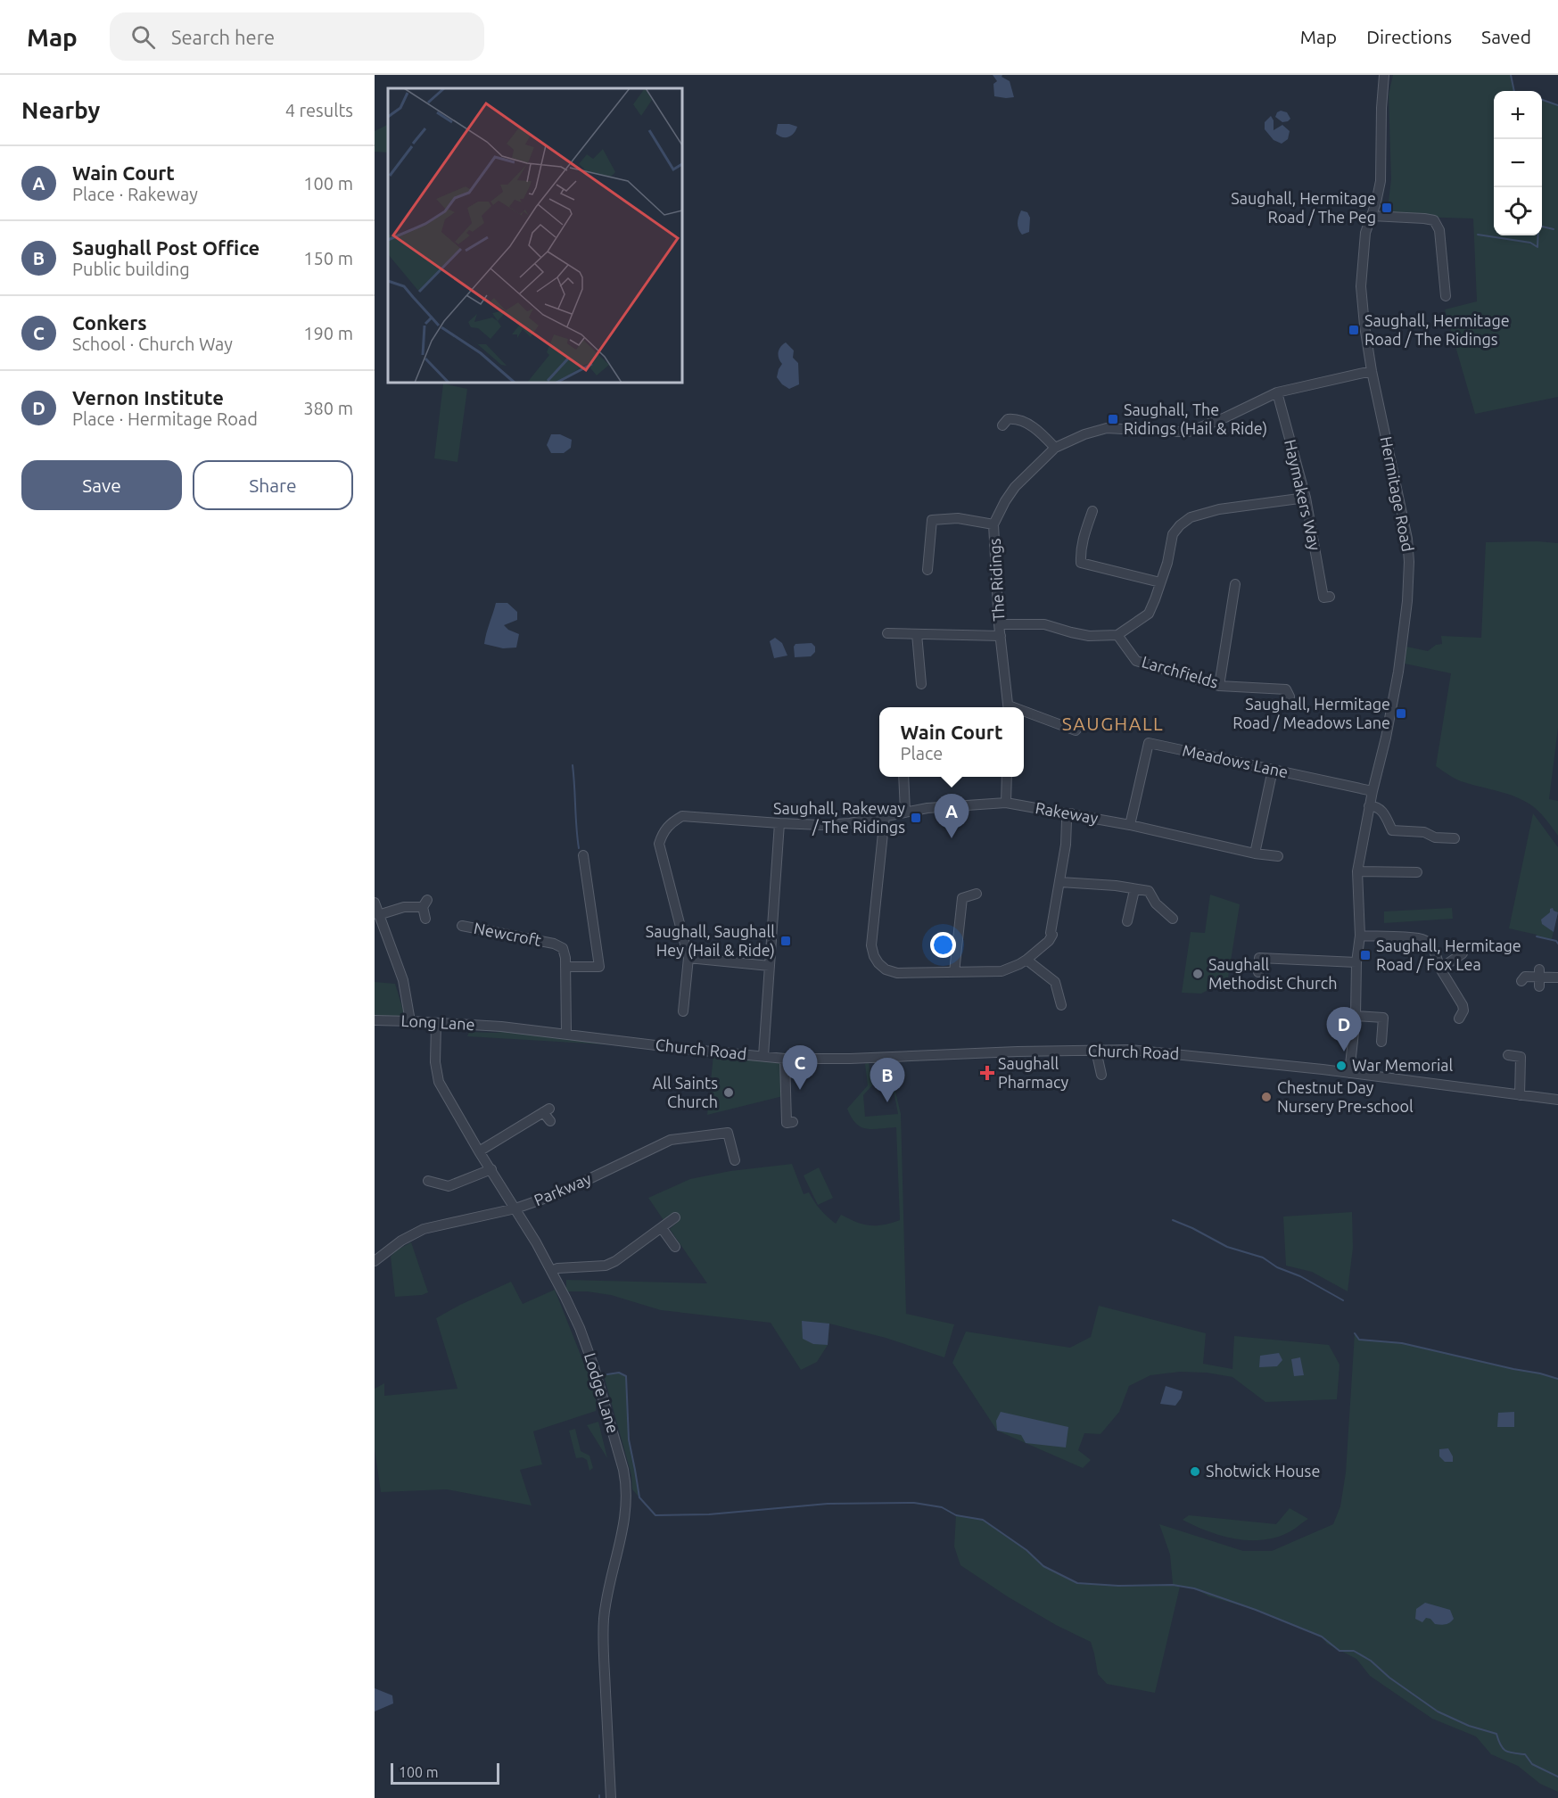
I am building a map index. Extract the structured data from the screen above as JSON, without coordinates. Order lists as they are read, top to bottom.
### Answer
{
  "streets": {
    "street": [
      "Hermitage Road",
      "Haymakers Way",
      "The Ridings",
      "Larchfields",
      "Meadows Lane",
      "Rakeway",
      "Newcroft",
      "Long Lane",
      "Church Road",
      "Parkway",
      "Lodge Lane"
    ]
  },
  "crossings": [
    ["Hermitage Road", "The Ridings"],
    ["Hermitage Road", "Meadows Lane"],
    ["Hermitage Road", "Church Road"],
    ["Haymakers Way", "The Ridings"],
    ["Meadows Lane", "Rakeway"],
    ["Newcroft", "Church Road"],
    ["Long Lane", "Church Road"],
    ["Long Lane", "Lodge Lane"],
    ["Parkway", "Lodge Lane"]
  ],
  "districts": ["SAUGHALL"],
  "places": {
    "transit": [
      "Saughall, Hermitage Road / The Peg",
      "Saughall, Hermitage Road / The Ridings",
      "Saughall, The Ridings (Hail & Ride)",
      "Saughall, Hermitage Road / Meadows Lane",
      "Saughall, Rakeway / The Ridings",
      "Saughall, Saughall Hey (Hail & Ride)",
      "Saughall, Hermitage Road / Fox Lea"
    ],
    "other": [
      "Saughall Methodist Church",
      "War Memorial",
      "All Saints Church",
      "Chestnut Day Nursery Pre-school",
      "Shotwick House"
    ],
    "health": ["Saughall Pharmacy"]
  },
  "scale_bar": "100 m",
  "page": {
    "header": "Map",
    "search": "Search here",
    "nav": ["Map", "Directions", "Saved"],
    "heading": ["Nearby", "4 results"],
    "map_buttons": ["+", "−"],
    "list": [
      {
        "mark": "A",
        "name": "Wain Court",
        "note": "Place · Rakeway",
        "value": "100 m"
      },
      {
        "mark": "B",
        "name": "Saughall Post Office",
        "note": "Public building",
        "value": "150 m"
      },
      {
        "mark": "C",
        "name": "Conkers",
        "note": "School · Church Way",
        "value": "190 m"
      },
      {
        "mark": "D",
        "name": "Vernon Institute",
        "note": "Place · Hermitage Road",
        "value": "380 m"
      }
    ],
    "buttons": ["Save", "Share"],
    "popup": ["Wain Court", "Place"],
    "pins": [
      "A",
      "D",
      "C",
      "B"
    ],
    "scale": "100 m"
  }
}
